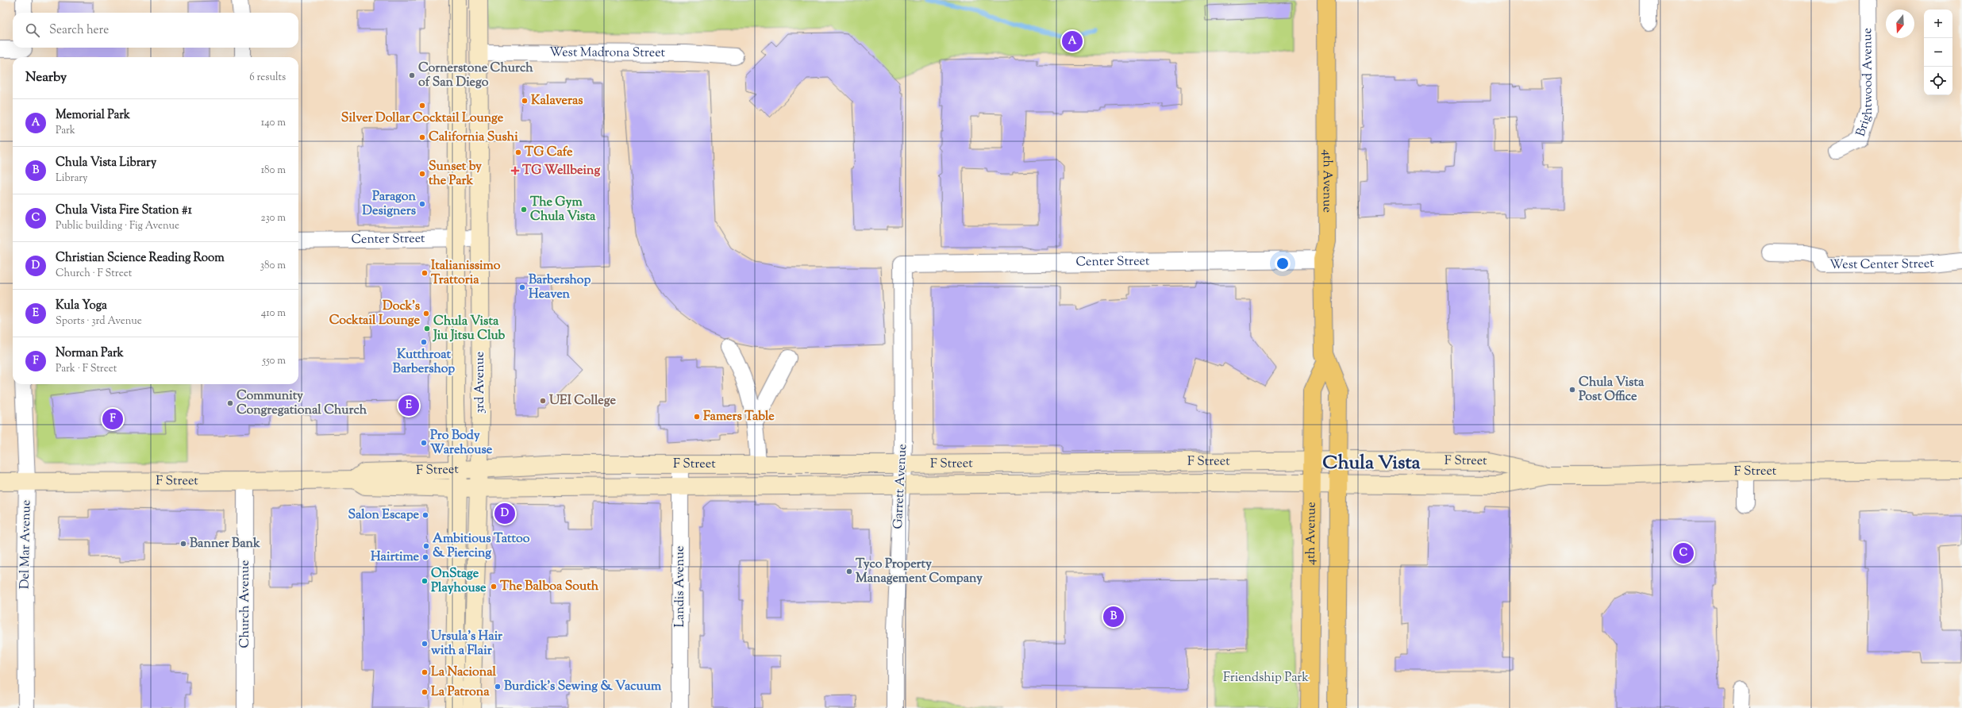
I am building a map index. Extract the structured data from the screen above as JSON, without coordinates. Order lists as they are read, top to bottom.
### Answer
{
  "streets": {
    "main road": ["4th Avenue", "3rd Avenue", "F Street"],
    "street": [
      "West Madrona Street",
      "Brightwood Avenue",
      "Center Street",
      "West Center Street",
      "Garrett Avenue",
      "Del Mar Avenue",
      "Landis Avenue",
      "Church Avenue"
    ]
  },
  "crossings": [
    ["West Madrona Street", "3rd Avenue"],
    ["4th Avenue", "Center Street"],
    ["4th Avenue", "F Street"],
    ["Center Street", "3rd Avenue"],
    ["Center Street", "Garrett Avenue"],
    ["3rd Avenue", "F Street"],
    ["F Street", "Garrett Avenue"],
    ["F Street", "Del Mar Avenue"],
    ["F Street", "Landis Avenue"],
    ["F Street", "Church Avenue"]
  ],
  "districts": ["Chula Vista"],
  "parks": ["Friendship Park"],
  "places": {
    "other": [
      "Cornerstone Church of San Diego",
      "Kalaveras",
      "Silver Dollar Cocktail Lounge",
      "California Sushi",
      "TG Cafe",
      "Sunset by the Park",
      "Paragon Designers",
      "The Gym Chula Vista",
      "Italianissimo Trattoria",
      "Barbershop Heaven",
      "Dock's Cocktail Lounge",
      "Chula Vista Jiu Jitsu Club",
      "Kutthroat Barbershop",
      "Chula Vista Post Office",
      "UEI College",
      "Community Congregational Church",
      "Famers Table",
      "Pro Body Warehouse",
      "Salon Escape",
      "Banner Bank",
      "Ambitious Tattoo & Piercing",
      "Hairtime",
      "Tyco Property Management Company",
      "OnStage Playhouse",
      "The Balboa South",
      "Ursula's Hair with a Flair",
      "La Nacional",
      "Burdick's Sewing & Vacuum",
      "La Patrona"
    ],
    "health": ["TG Wellbeing"]
  },
  "north": "bottom",
  "page": {
    "map_buttons": ["+", "−"],
    "search": "Search here",
    "pins": [
      "A",
      "E",
      "F",
      "D",
      "C",
      "B"
    ],
    "heading": ["Nearby", "6 results"],
    "list": [
      {
        "mark": "A",
        "name": "Memorial Park",
        "note": "Park",
        "value": "140 m"
      },
      {
        "mark": "B",
        "name": "Chula Vista Library",
        "note": "Library",
        "value": "180 m"
      },
      {
        "mark": "C",
        "name": "Chula Vista Fire Station #1",
        "note": "Public building · Fig Avenue",
        "value": "230 m"
      },
      {
        "mark": "D",
        "name": "Christian Science Reading Room",
        "note": "Church · F Street",
        "value": "380 m"
      },
      {
        "mark": "E",
        "name": "Kula Yoga",
        "note": "Sports · 3rd Avenue",
        "value": "410 m"
      },
      {
        "mark": "F",
        "name": "Norman Park",
        "note": "Park · F Street",
        "value": "550 m"
      }
    ]
  }
}
